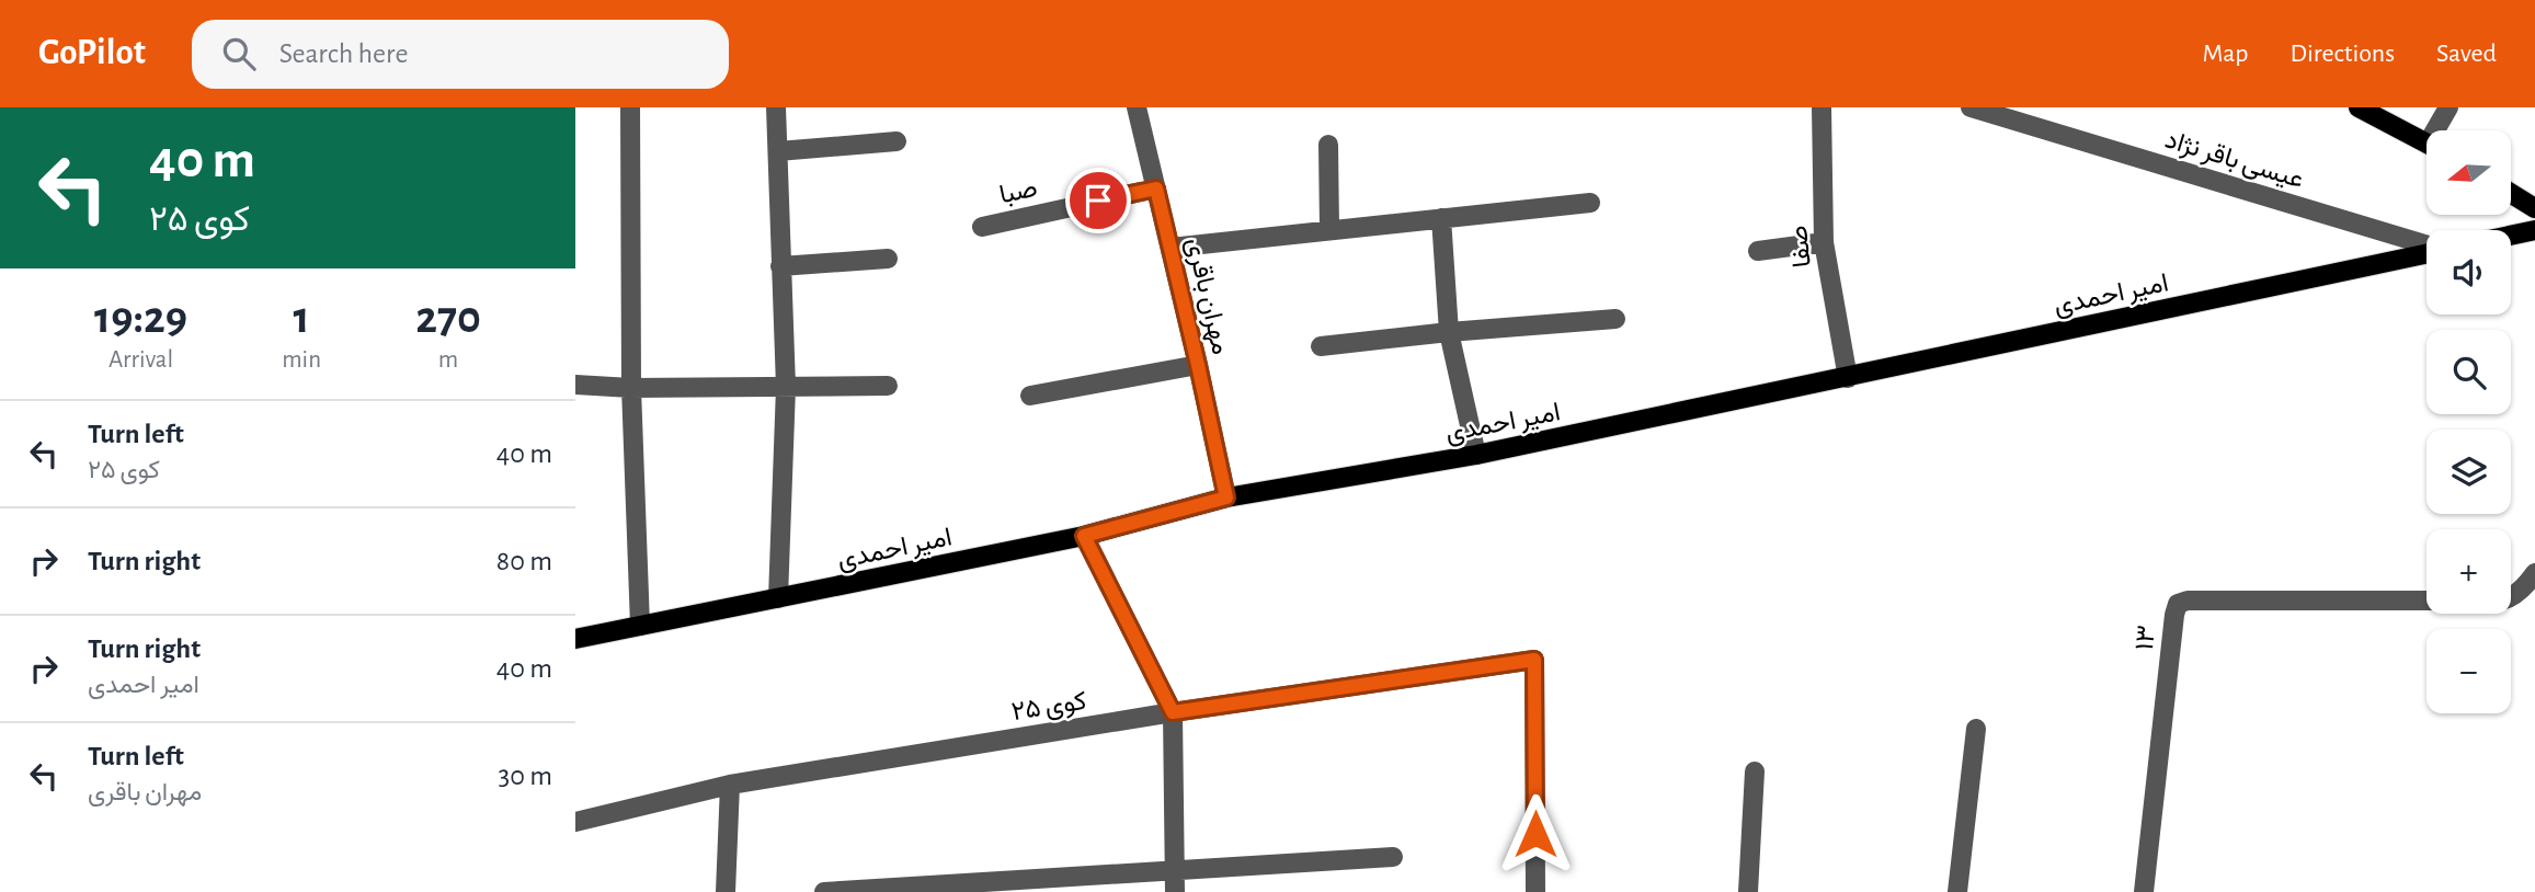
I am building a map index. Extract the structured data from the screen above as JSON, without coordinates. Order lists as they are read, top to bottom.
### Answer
{
  "streets": {
    "main road": ["امیر احمدی"],
    "street": [
      "عیسی باقر نژاد",
      "صبا",
      "صفا",
      "مهران باقری",
      "۱۳",
      "کوی ۲۵"
    ]
  },
  "crossings": [
    ["صبا", "مهران باقری"],
    ["صفا", "امیر احمدی"],
    ["امیر احمدی", "مهران باقری"]
  ],
  "north": "left",
  "page": {
    "header": "GoPilot",
    "search": "Search here",
    "nav": ["Map", "Directions", "Saved"],
    "turn": ["40 m", "کوی ۲۵"],
    "map_buttons": ["+", "−"],
    "eta": [
      "19:29",
      "Arrival",
      "1",
      "min",
      "270",
      "m"
    ],
    "list": [
      {
        "name": "Turn left",
        "note": "کوی ۲۵",
        "value": "40 m"
      },
      {
        "name": "Turn right",
        "value": "80 m"
      },
      {
        "name": "Turn right",
        "note": "امیر احمدی",
        "value": "40 m"
      },
      {
        "name": "Turn left",
        "note": "مهران باقری",
        "value": "30 m"
      }
    ]
  }
}
